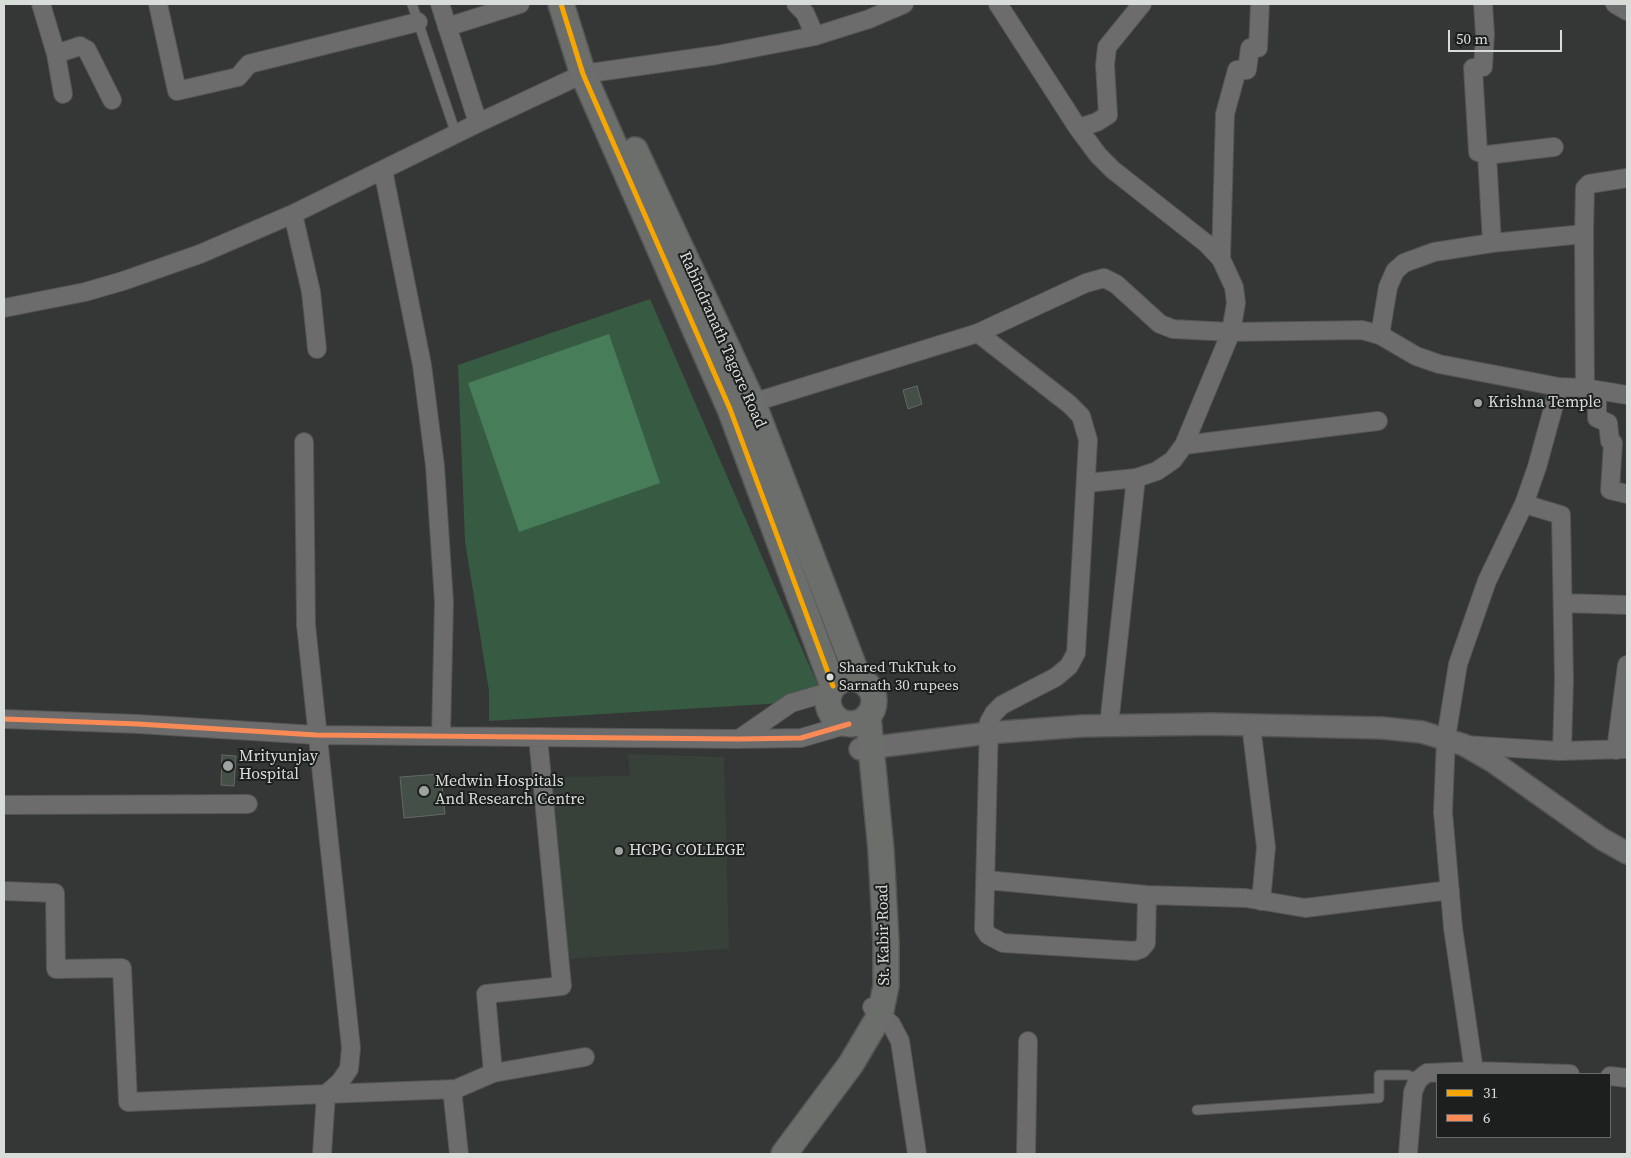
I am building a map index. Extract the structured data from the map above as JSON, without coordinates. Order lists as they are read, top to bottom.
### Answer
{
  "streets": {
    "main road": ["Rabindranath Tagore Road", "St. Kabir Road"]
  },
  "crossings": [
    ["Rabindranath Tagore Road", "St. Kabir Road"]
  ],
  "places": [
    "Krishna Temple",
    "Shared TukTuk to Sarnath 30 rupees",
    "Mrityunjay Hospital",
    "Medwin Hospitals And Research Centre",
    "HCPG COLLEGE"
  ],
  "lines": ["transit line 31", "transit line 6"],
  "legend": ["31", "6"],
  "scale_bar": "50 m"
}
